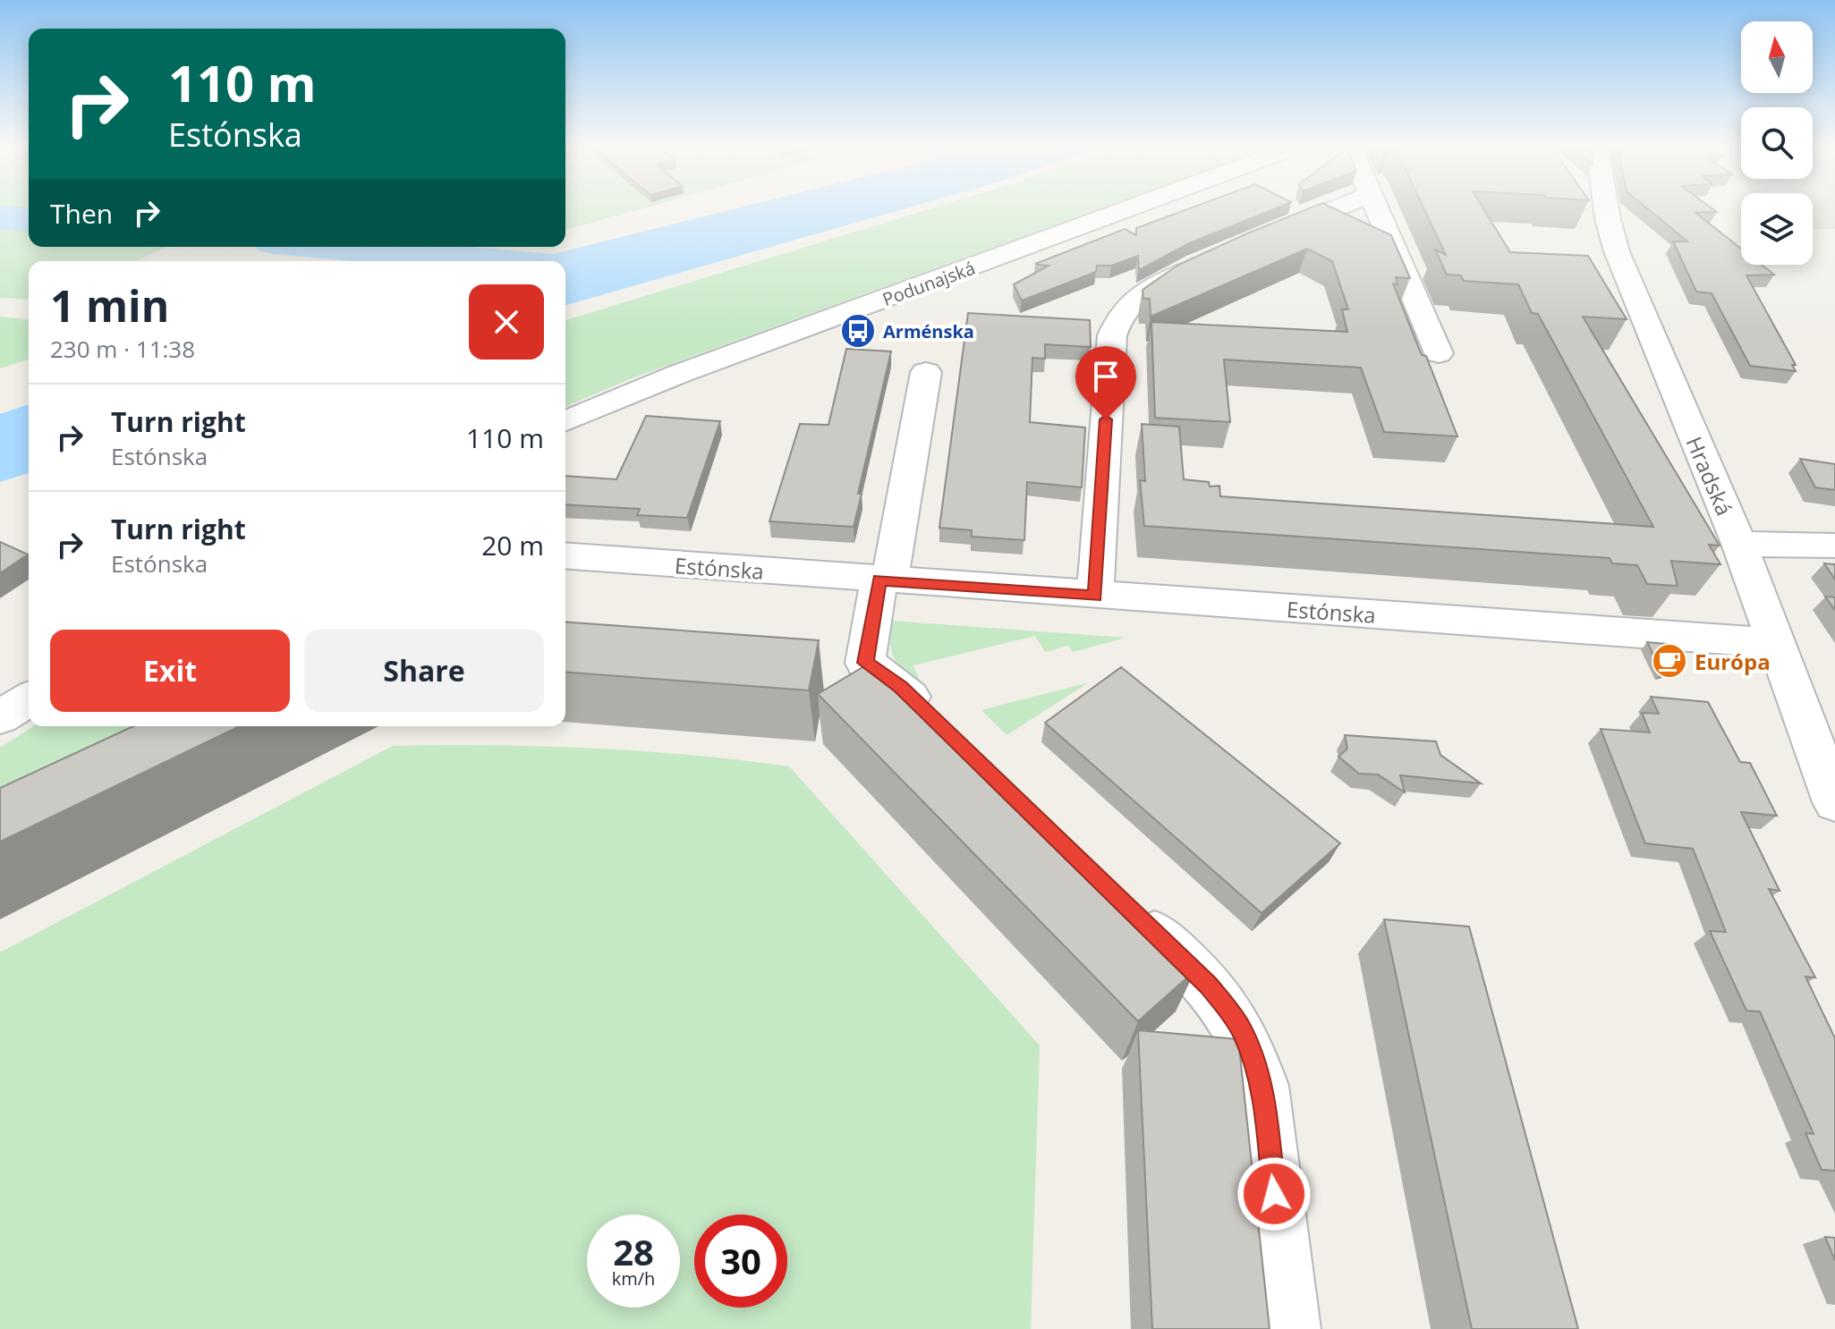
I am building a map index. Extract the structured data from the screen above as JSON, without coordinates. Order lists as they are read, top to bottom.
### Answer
{
  "streets": {
    "street": ["Podunajská", "Hradská", "Estónska"]
  },
  "crossings": [
    ["Hradská", "Estónska"]
  ],
  "places": {
    "bus stop": ["Arménska"],
    "cafe": ["Európa"]
  },
  "north": "top",
  "page": {
    "turn": ["110 m", "Estónska"],
    "then": "Then",
    "heading": ["1 min", "230 m · 11:38"],
    "list": [
      {
        "name": "Turn right",
        "note": "Estónska",
        "value": "110 m"
      },
      {
        "name": "Turn right",
        "note": "Estónska",
        "value": "20 m"
      }
    ],
    "buttons": ["Exit", "Share"],
    "speed": "28 km/h",
    "limit": "30"
  }
}
